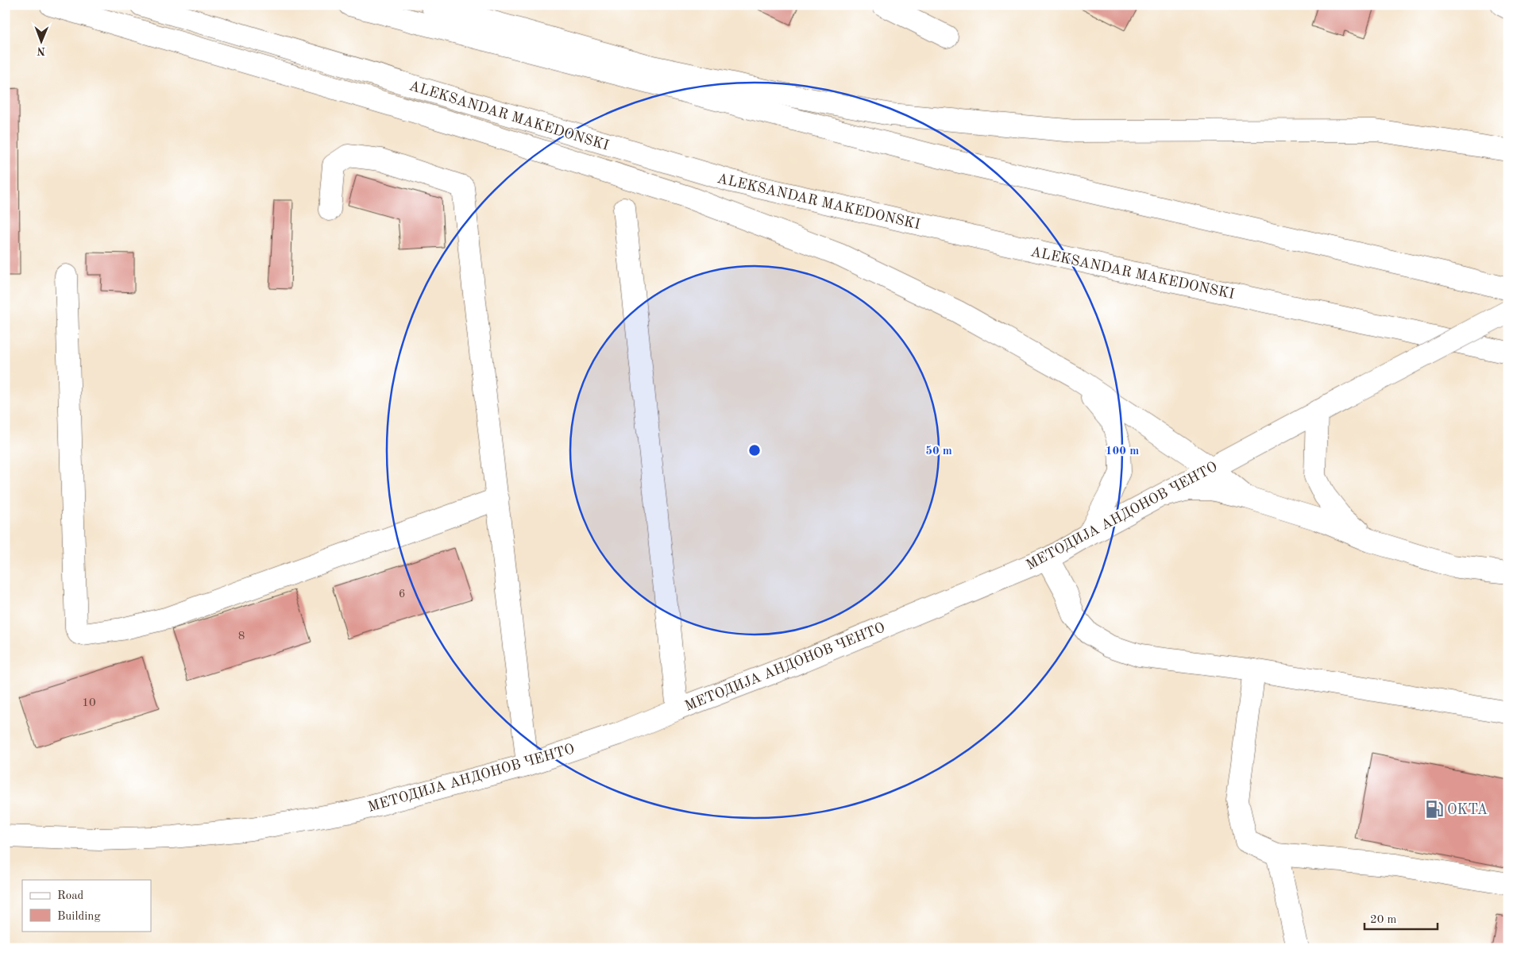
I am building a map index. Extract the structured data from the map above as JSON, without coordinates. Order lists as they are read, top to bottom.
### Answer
{
  "streets": {
    "street": ["ALEKSANDAR MAKEDONSKI", "МЕТОДИЈА АНДОНОВ ЧЕНТО"]
  },
  "places": {
    "fuel station": ["OKTA"]
  },
  "house_numbers": ["6", "8", "10"],
  "legend": ["Road", "Building"],
  "scale_bar": "20 m",
  "north": "bottom",
  "rings": ["50 m", "100 m"]
}
